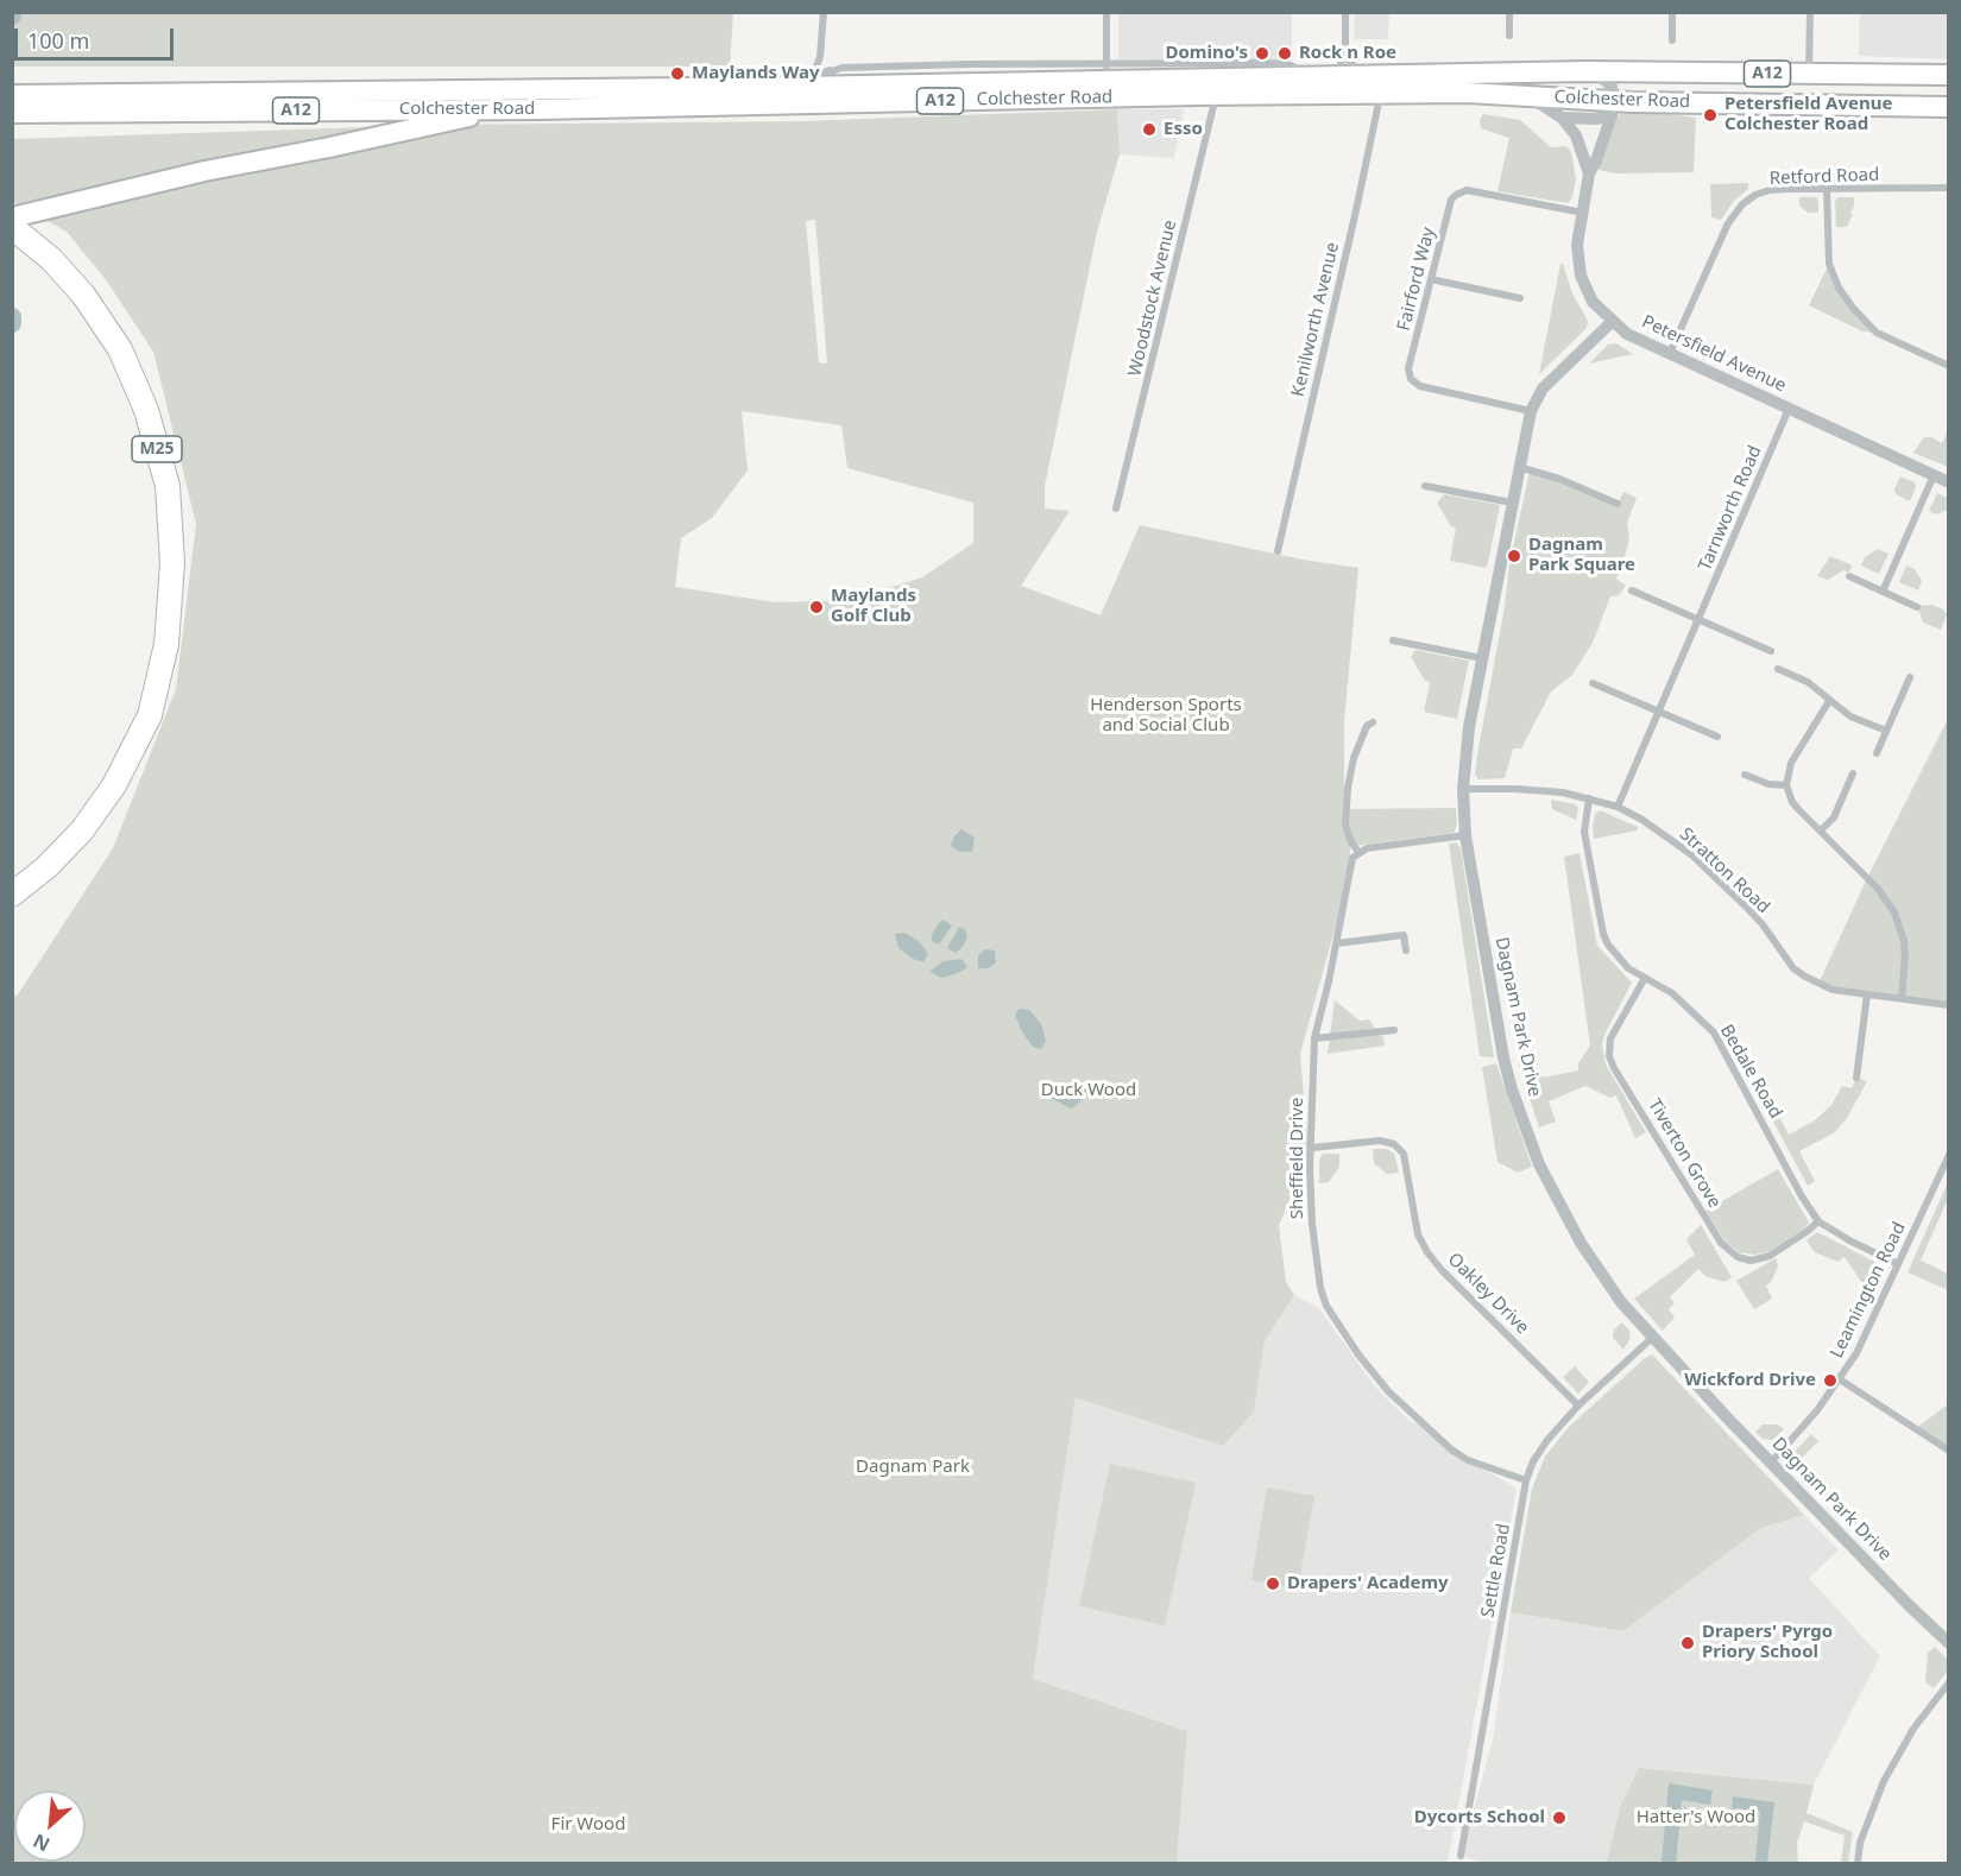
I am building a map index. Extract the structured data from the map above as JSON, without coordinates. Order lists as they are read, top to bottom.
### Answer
{
  "streets": {
    "highway": ["A12", "Colchester Road", "M25"],
    "street": [
      "Retford Road",
      "Fairford Way",
      "Woodstock Avenue",
      "Kenilworth Avenue",
      "Petersfield Avenue",
      "Tarnworth Road",
      "Stratton Road",
      "Dagnam Park Drive",
      "Bedale Road",
      "Tiverton Grove",
      "Sheffield Drive",
      "Leamington Road",
      "Oakley Drive",
      "Settle Road"
    ]
  },
  "crossings": [
    ["A12", "Colchester Road"],
    ["Colchester Road", "Woodstock Avenue"],
    ["Colchester Road", "Kenilworth Avenue"],
    ["Colchester Road", "Petersfield Avenue"],
    ["Retford Road", "Petersfield Avenue"],
    ["Fairford Way", "Petersfield Avenue"],
    ["Fairford Way", "Dagnam Park Drive"],
    ["Petersfield Avenue", "Tarnworth Road"],
    ["Petersfield Avenue", "Dagnam Park Drive"],
    ["Tarnworth Road", "Stratton Road"],
    ["Stratton Road", "Dagnam Park Drive"],
    ["Stratton Road", "Bedale Road"],
    ["Dagnam Park Drive", "Leamington Road"],
    ["Dagnam Park Drive", "Settle Road"],
    ["Bedale Road", "Tiverton Grove"],
    ["Bedale Road", "Leamington Road"],
    ["Sheffield Drive", "Oakley Drive"],
    ["Sheffield Drive", "Settle Road"],
    ["Oakley Drive", "Settle Road"]
  ],
  "parks": [
    "Henderson Sports and Social Club",
    "Duck Wood",
    "Dagnam Park",
    "Hatter's Wood",
    "Fir Wood"
  ],
  "places": [
    "Domino's",
    "Rock n Roe",
    "Maylands Way",
    "Petersfield Avenue Colchester Road",
    "Esso",
    "Dagnam Park Square",
    "Maylands Golf Club",
    "Wickford Drive",
    "Drapers' Academy",
    "Drapers' Pyrgo Priory School",
    "Dycorts School"
  ],
  "scale_bar": "100 m",
  "north": "bottom left"
}
